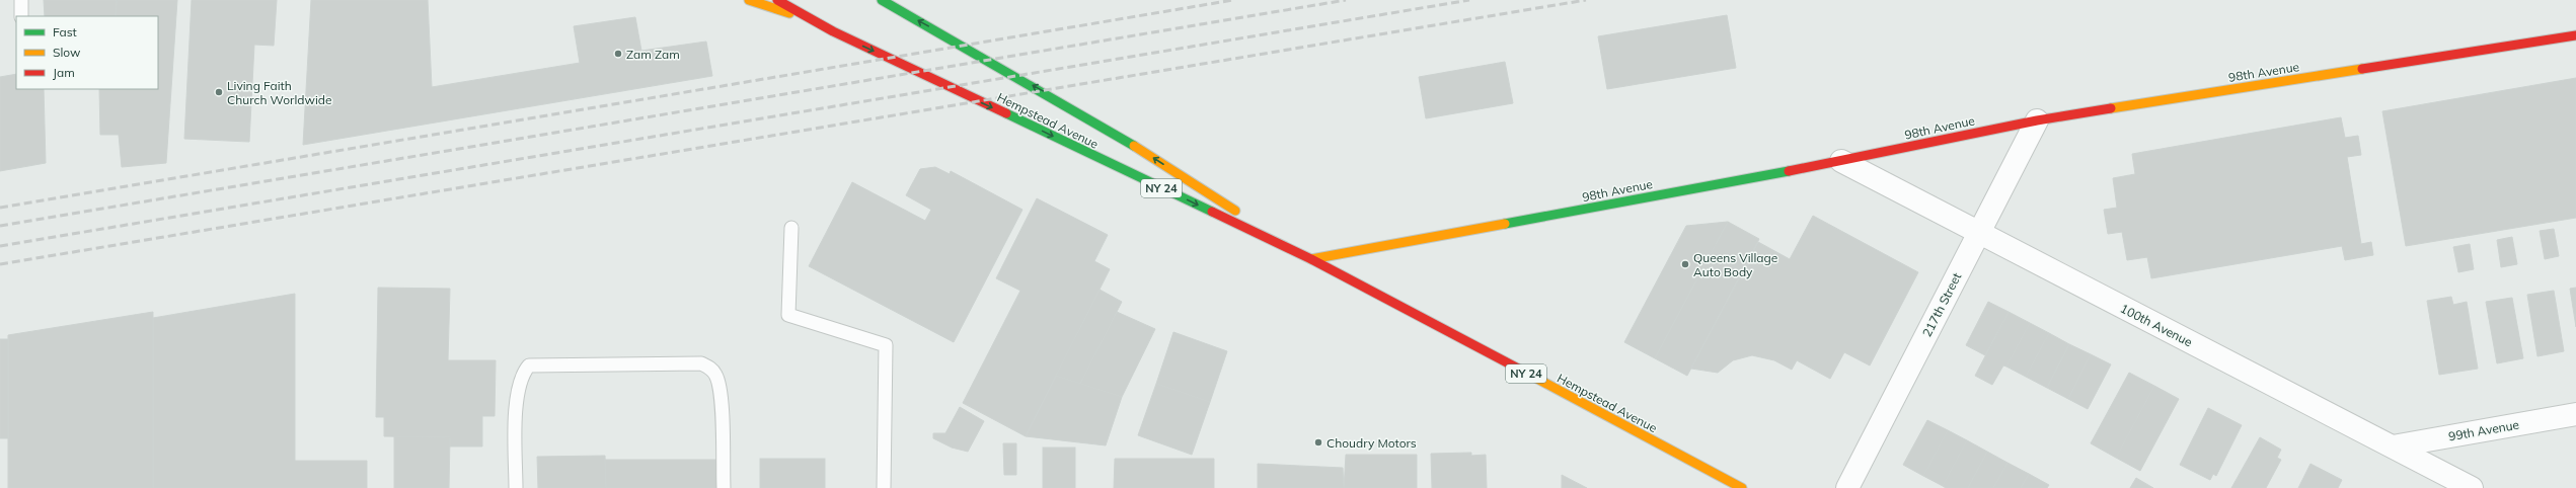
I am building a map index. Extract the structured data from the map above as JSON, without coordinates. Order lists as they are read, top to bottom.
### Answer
{
  "streets": {
    "main road": ["98th Avenue", "Hempstead Avenue", "NY 24"],
    "street": ["217th Street", "100th Avenue", "99th Avenue"]
  },
  "crossings": [
    ["98th Avenue", "Hempstead Avenue"],
    ["98th Avenue", "217th Street"],
    ["98th Avenue", "100th Avenue"],
    ["Hempstead Avenue", "NY 24"],
    ["217th Street", "100th Avenue"],
    ["100th Avenue", "99th Avenue"]
  ],
  "places": [
    "Zam Zam",
    "Living Faith Church Worldwide",
    "Queens Village Auto Body",
    "Choudry Motors"
  ],
  "legend": ["Fast", "Slow", "Jam"]
}
